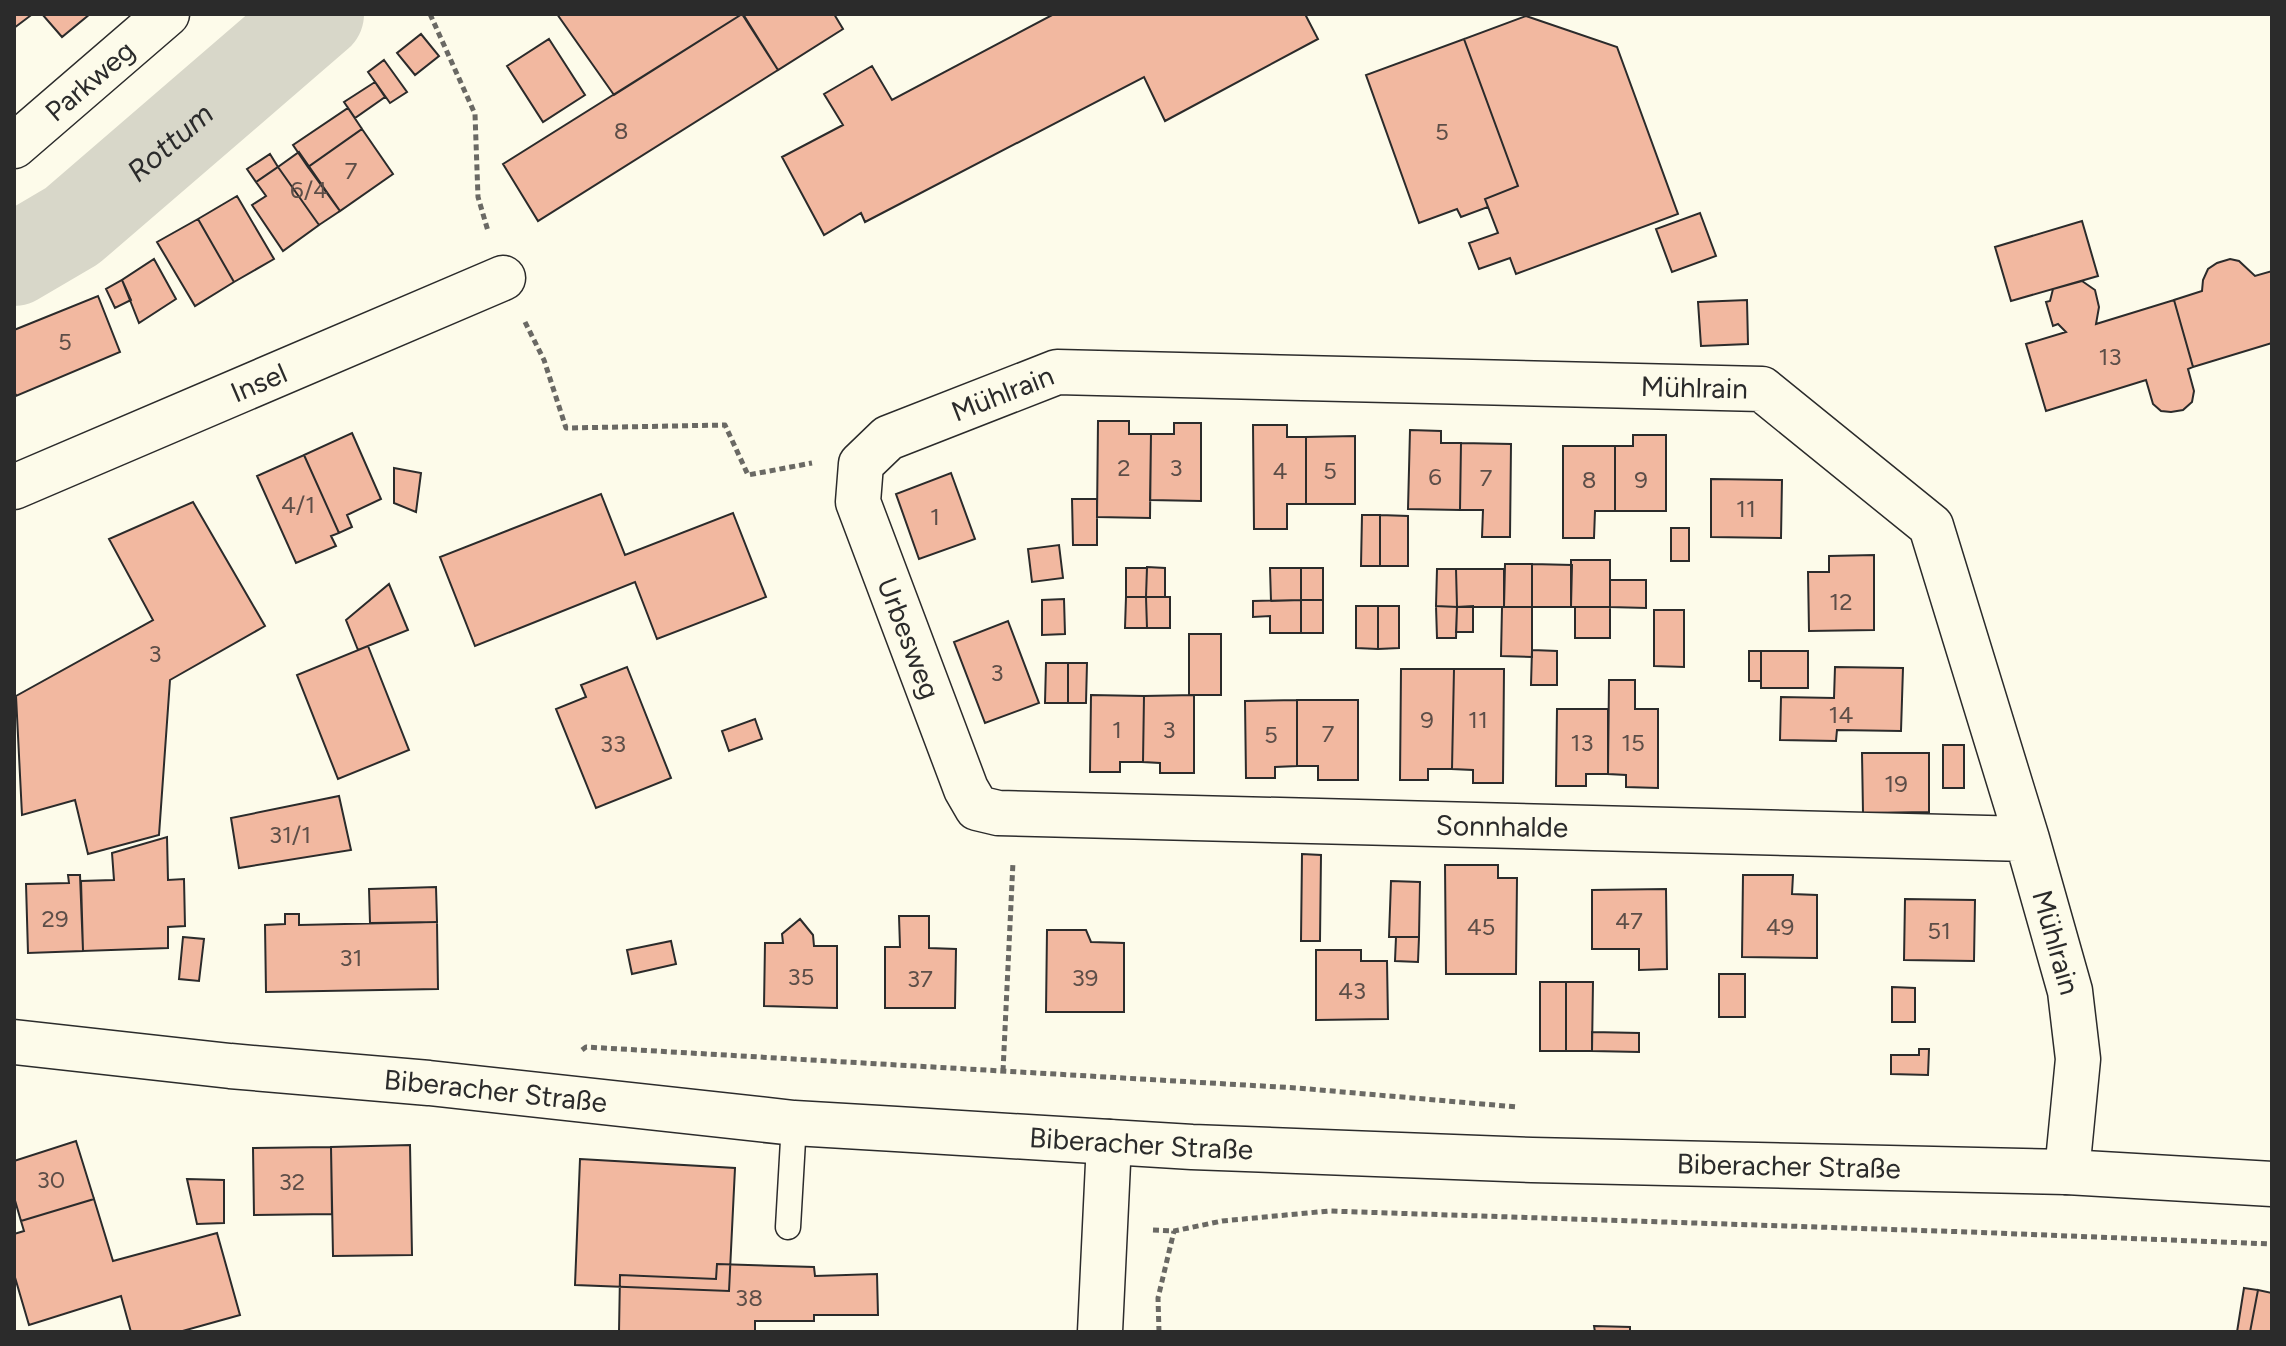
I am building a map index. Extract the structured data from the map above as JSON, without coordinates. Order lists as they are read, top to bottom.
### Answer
{
  "streets": {
    "street": [
      "Parkweg",
      "Insel",
      "Mühlrain",
      "Urbesweg",
      "Sonnhalde",
      "Biberacher Straße"
    ]
  },
  "crossings": [
    ["Mühlrain", "Urbesweg"],
    ["Mühlrain", "Sonnhalde"],
    ["Mühlrain", "Biberacher Straße"],
    ["Urbesweg", "Sonnhalde"]
  ],
  "water": ["Rottum"],
  "house_numbers": [
    "8",
    "5",
    "7",
    "6/4",
    "5",
    "13",
    "2",
    "3",
    "4",
    "5",
    "6",
    "7",
    "8",
    "9",
    "4/1",
    "11",
    "1",
    "12",
    "3",
    "3",
    "14",
    "9",
    "11",
    "1",
    "3",
    "7",
    "5",
    "13",
    "15",
    "33",
    "19",
    "31/1",
    "29",
    "47",
    "45",
    "49",
    "51",
    "31",
    "35",
    "39",
    "37",
    "43",
    "30",
    "32",
    "38"
  ]
}
